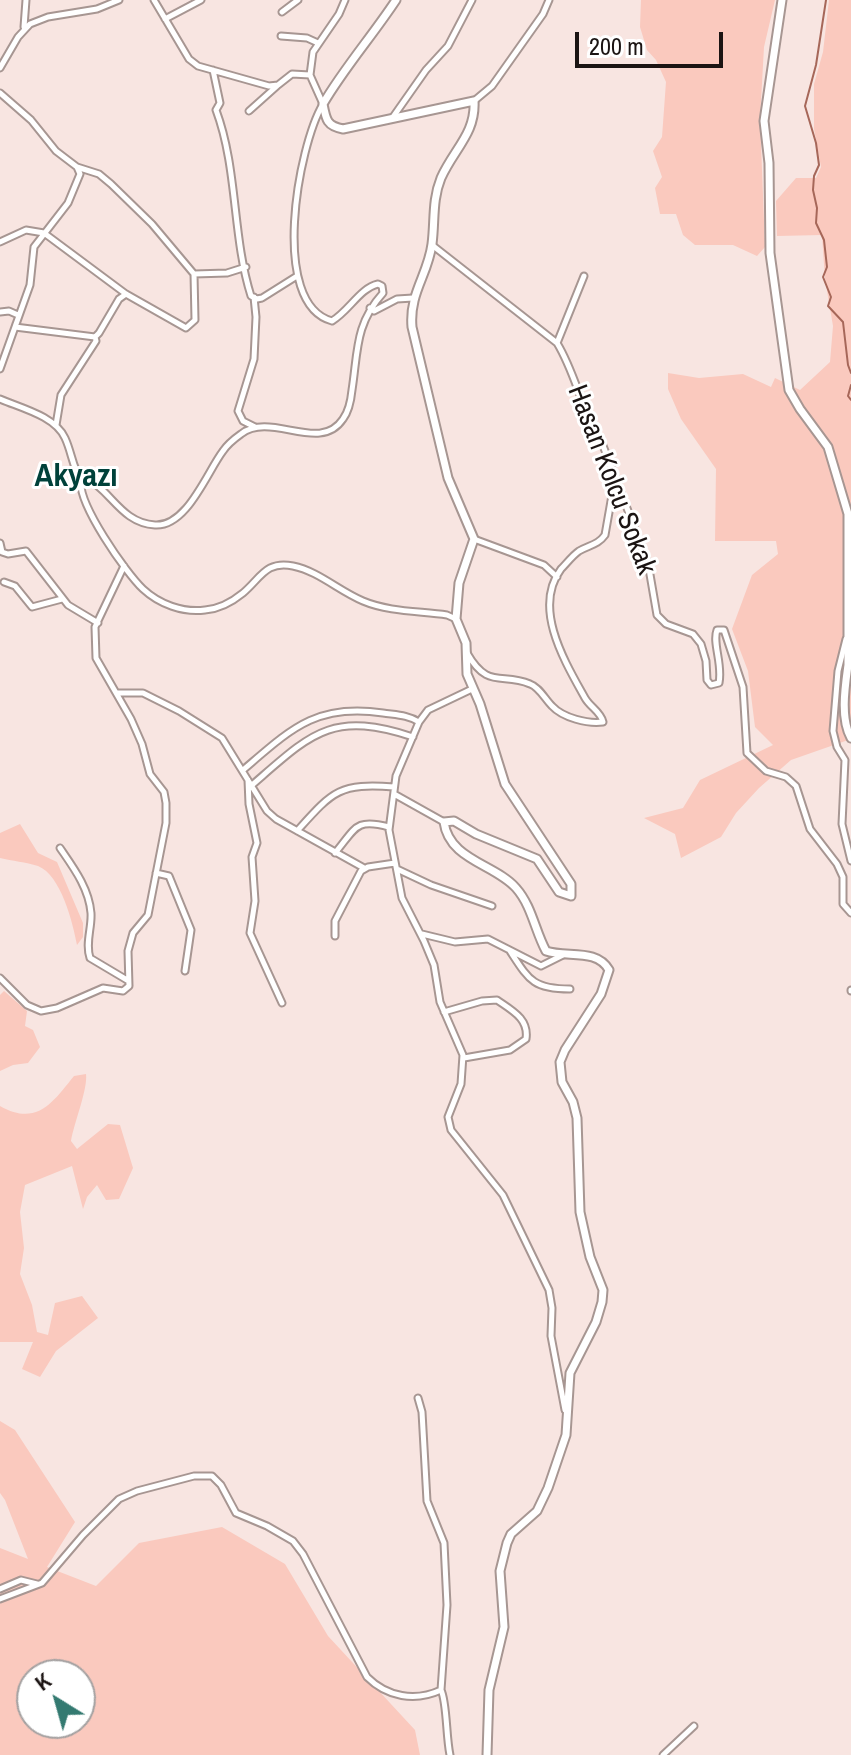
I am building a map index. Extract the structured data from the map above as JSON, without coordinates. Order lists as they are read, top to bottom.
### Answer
{
  "streets": {
    "street": ["Hasan Kolcu Sokak"]
  },
  "districts": ["Akyazı"],
  "scale_bar": "200 m",
  "north": "top left"
}
